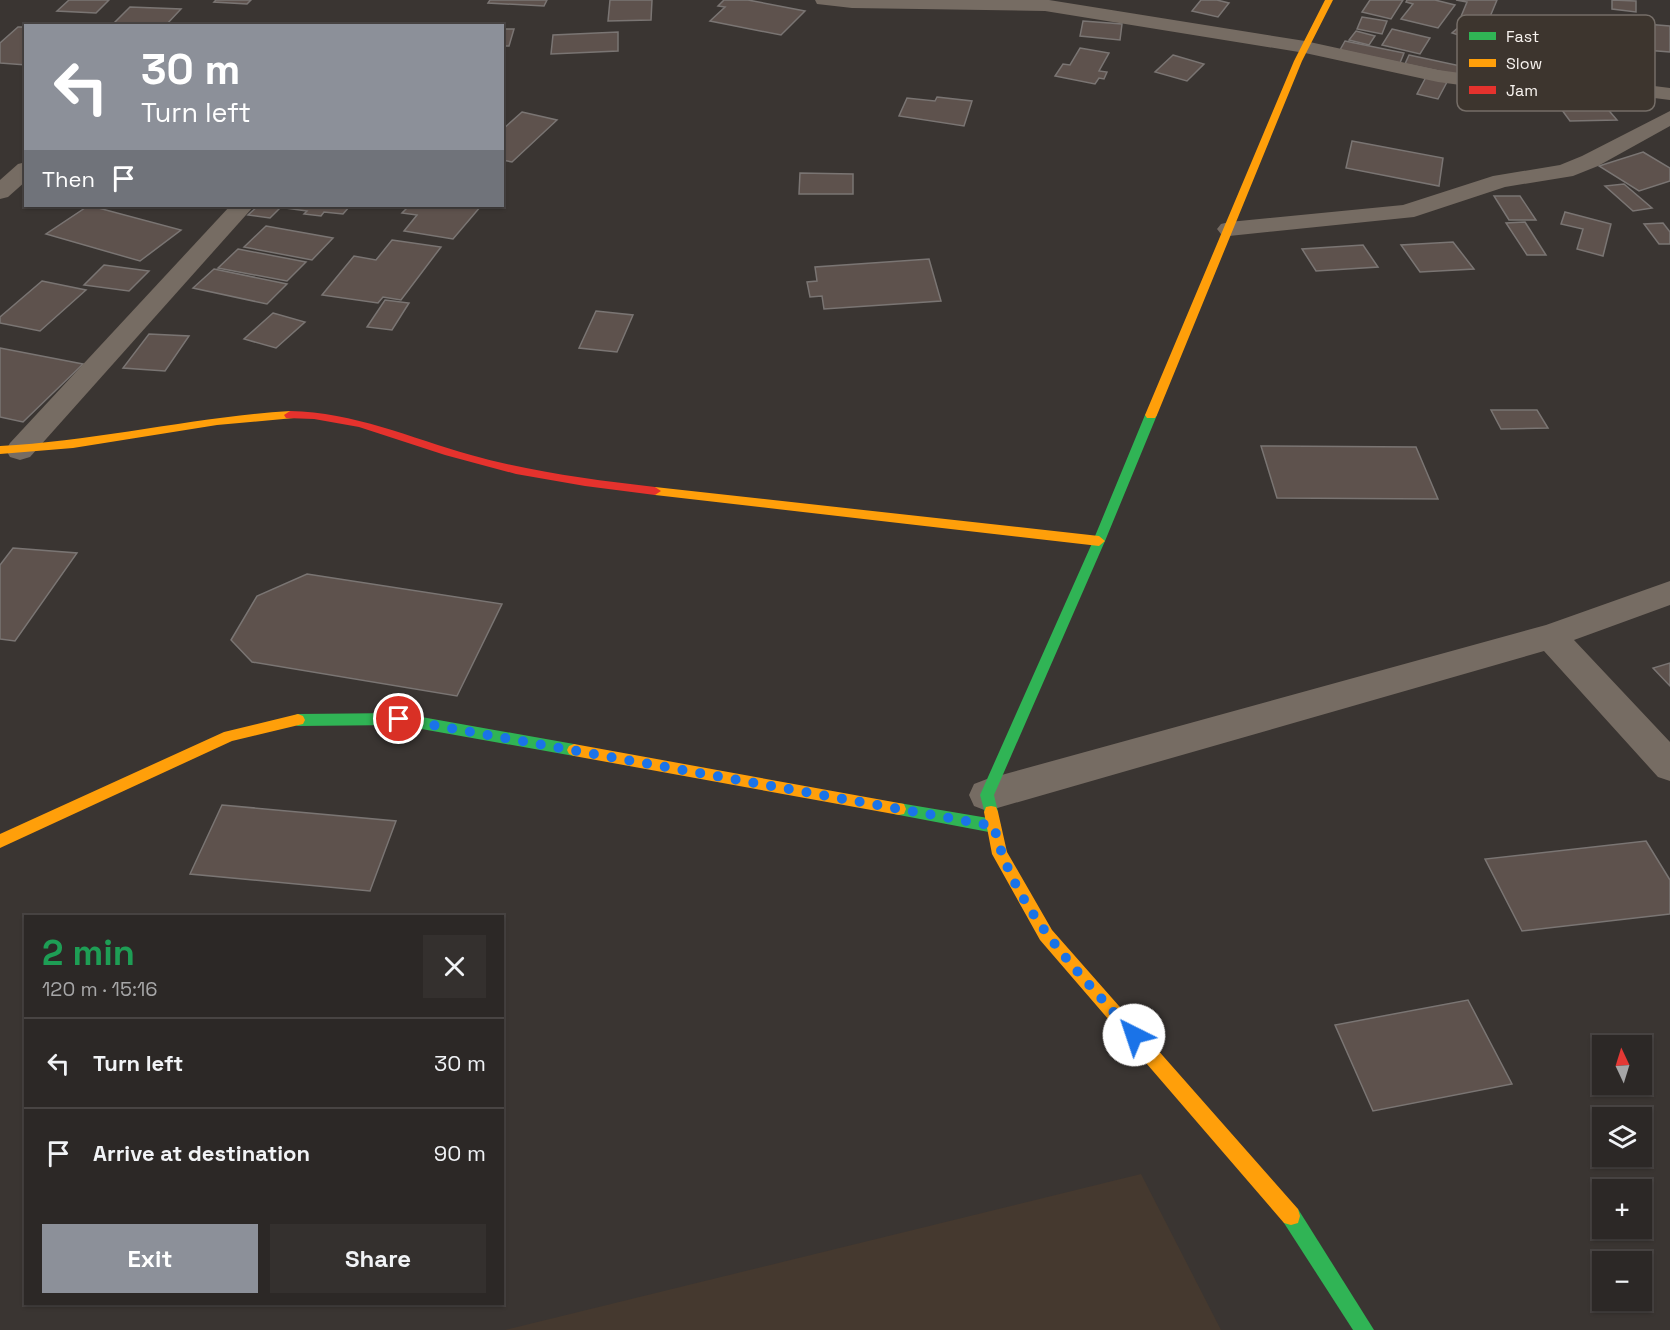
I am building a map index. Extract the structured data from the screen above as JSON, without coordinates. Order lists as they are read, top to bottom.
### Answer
{
  "legend": ["Fast", "Slow", "Jam"],
  "north": "top",
  "page": {
    "turn": ["30 m", "Turn left"],
    "then": "Then",
    "heading": ["2 min", "120 m · 15:16"],
    "list": [
      {
        "name": "Turn left",
        "value": "30 m"
      },
      {
        "name": "Arrive at destination",
        "value": "90 m"
      }
    ],
    "map_buttons": ["+", "−"],
    "buttons": ["Exit", "Share"]
  }
}
